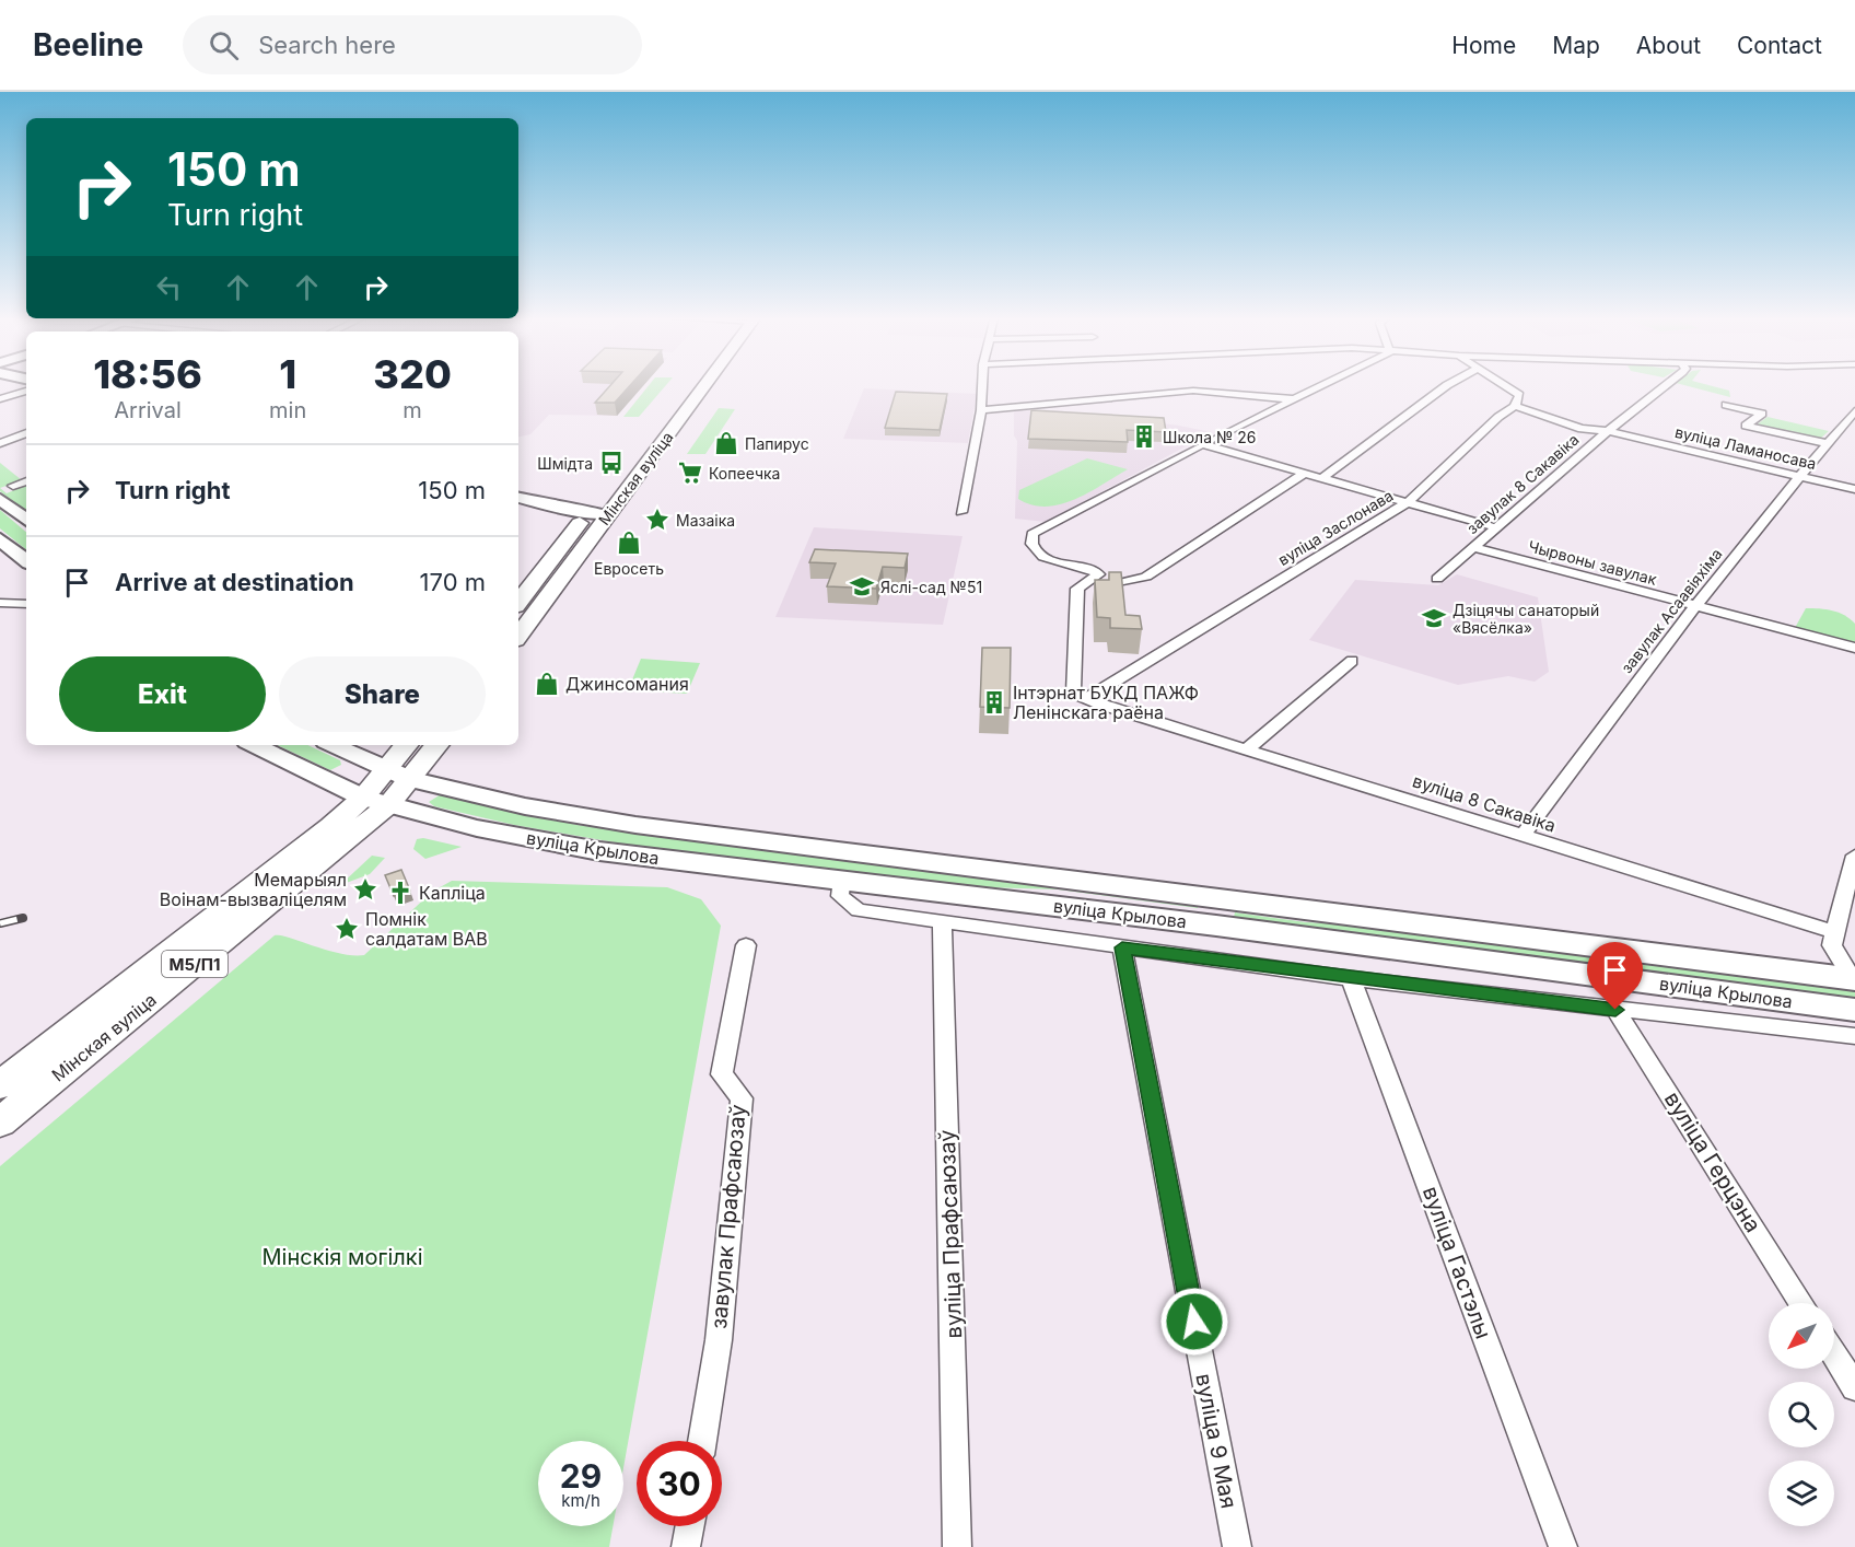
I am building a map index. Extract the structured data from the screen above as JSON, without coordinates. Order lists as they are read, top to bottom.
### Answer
{
  "streets": {
    "main road": ["Мінская вуліца", "вуліца Крылова", "М5/П1"],
    "street": [
      "вуліца Ламаносава",
      "завулак 8 Сакавіка",
      "вуліца Заслонава",
      "Чырвоны завулак",
      "завулак Асаавіяхіма",
      "вуліца 8 Сакавіка",
      "вуліца Герцэна",
      "завулак Прафсаюзаў",
      "вуліца Прафсаюзаў",
      "вуліца Гастэлы",
      "вуліца 9 Мая"
    ]
  },
  "crossings": [
    ["вуліца Ламаносава", "завулак 8 Сакавіка"],
    ["вуліца Ламаносава", "вуліца Заслонава"],
    ["вуліца Ламаносава", "завулак Асаавіяхіма"],
    ["Мінская вуліца", "вуліца Крылова"],
    ["завулак 8 Сакавіка", "Чырвоны завулак"],
    ["вуліца Заслонава", "вуліца 8 Сакавіка"],
    ["Чырвоны завулак", "завулак Асаавіяхіма"],
    ["завулак Асаавіяхіма", "вуліца 8 Сакавіка"]
  ],
  "parks": ["Мінскія могілкі"],
  "places": {
    "building": ["Школа № 26", "Інтэрнат БУКД ПАЖФ Ленінскага раёна"],
    "shop": ["Папирус", "Евросеть", "Джинсомания"],
    "bus stop": ["Шмідта"],
    "supermarket": ["Копеечка"],
    "place": ["Мазаіка", "Мемарыял Воінам-вызваліцелям", "Помнік салдатам ВАВ"],
    "school or university": ["Яслі-сад №51", "Дзіцячы санаторый «Вясёлка»"],
    "church": ["Капліца"]
  },
  "north": "bottom left",
  "page": {
    "header": "Beeline",
    "search": "Search here",
    "nav": [
      "Home",
      "Map",
      "About",
      "Contact"
    ],
    "turn": ["150 m", "Turn right"],
    "eta": [
      "18:56",
      "Arrival",
      "1",
      "min",
      "320",
      "m"
    ],
    "list": [
      {
        "name": "Turn right",
        "value": "150 m"
      },
      {
        "name": "Arrive at destination",
        "value": "170 m"
      }
    ],
    "buttons": ["Exit", "Share"],
    "speed": "29 km/h",
    "limit": "30"
  }
}
